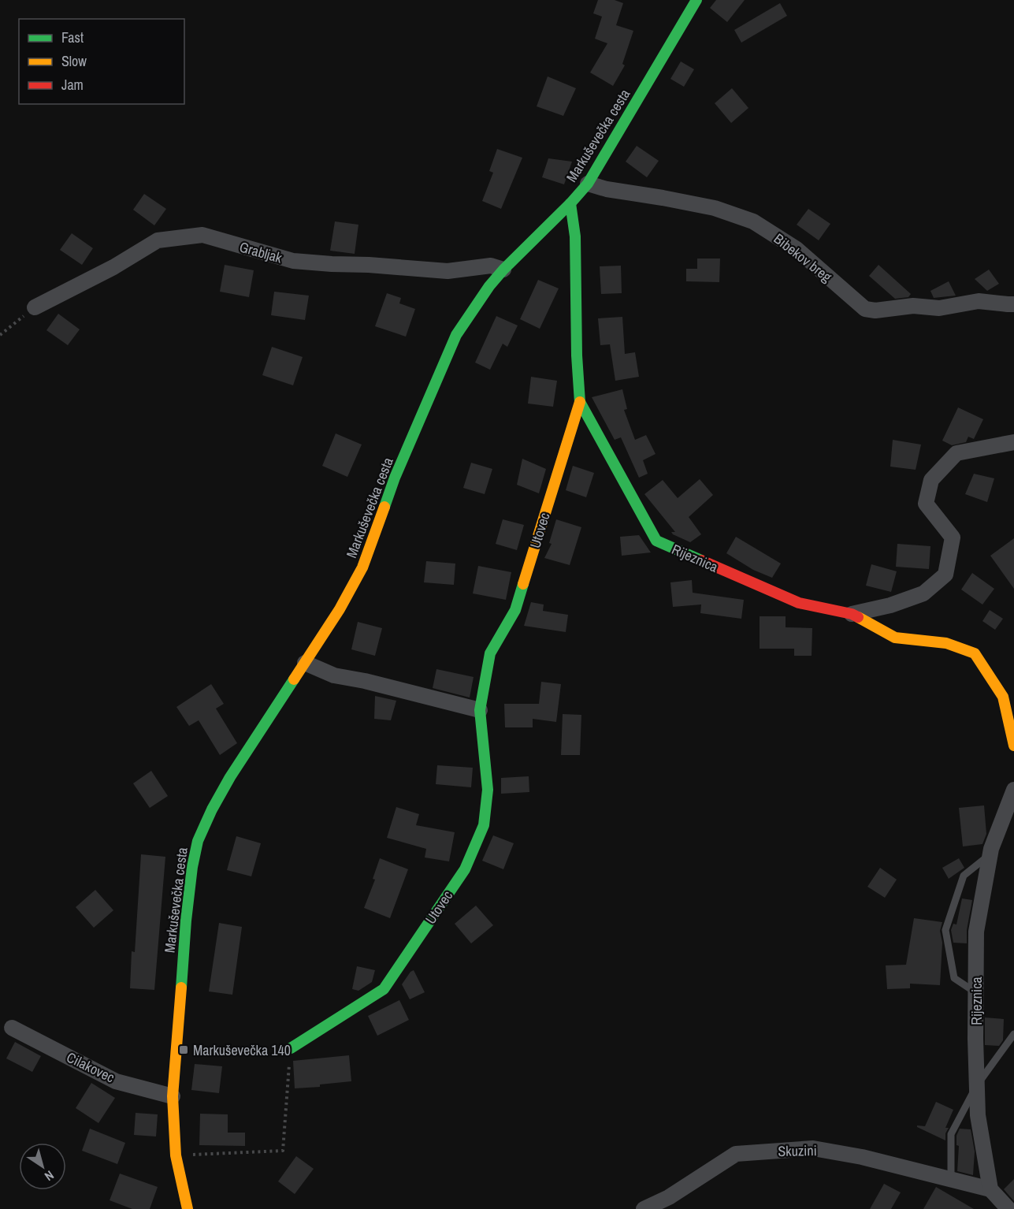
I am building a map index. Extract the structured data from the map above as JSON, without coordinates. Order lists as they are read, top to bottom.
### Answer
{
  "streets": {
    "street": [
      "Markuševečka cesta",
      "Grabljak",
      "Bibekov breg",
      "Utovec",
      "Rijeznica",
      "Cilakovec",
      "Skuzini"
    ]
  },
  "crossings": [
    ["Markuševečka cesta", "Grabljak"],
    ["Markuševečka cesta", "Bibekov breg"],
    ["Markuševečka cesta", "Rijeznica"],
    ["Markuševečka cesta", "Cilakovec"],
    ["Utovec", "Rijeznica"],
    ["Rijeznica", "Skuzini"]
  ],
  "places": {
    "transit": ["Markuševečka 140"]
  },
  "legend": ["Fast", "Slow", "Jam"],
  "north": "bottom right"
}
